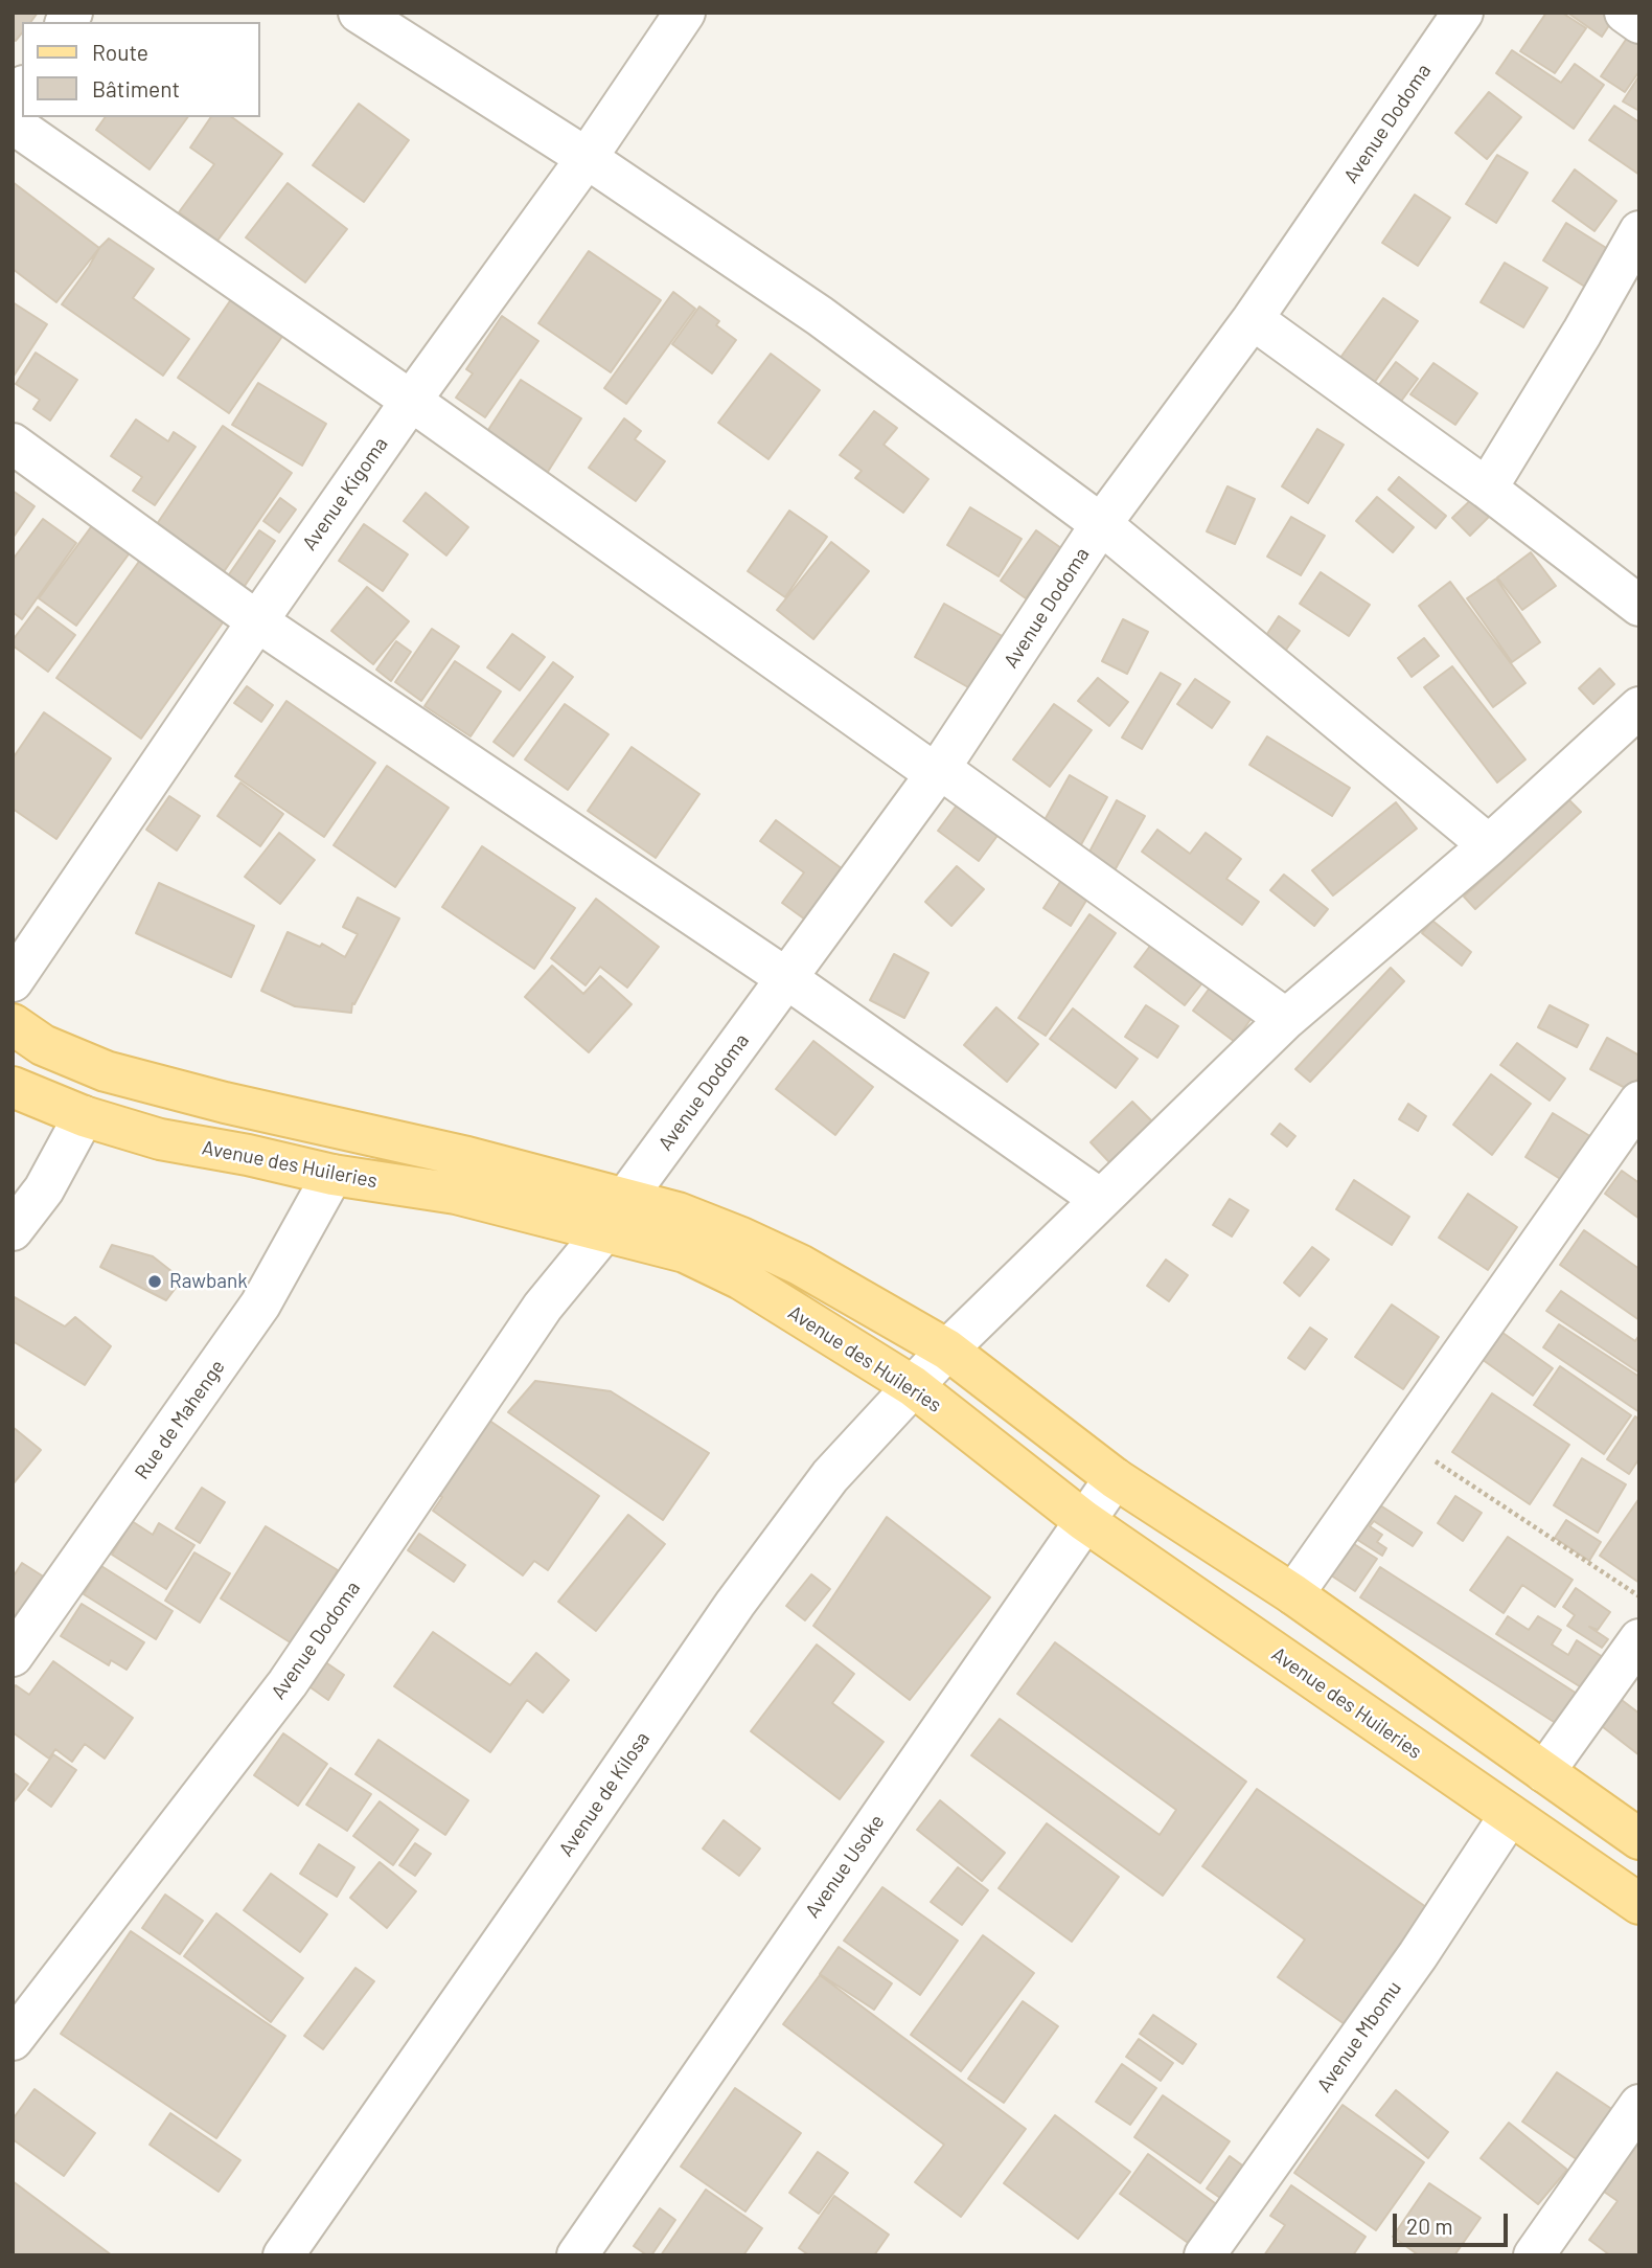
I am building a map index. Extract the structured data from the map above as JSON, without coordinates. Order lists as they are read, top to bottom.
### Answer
{
  "streets": {
    "main road": ["Avenue des Huileries"],
    "street": [
      "Avenue Dodoma",
      "Avenue Kigoma",
      "Rue de Mahenge",
      "Avenue de Kilosa",
      "Avenue Usoke",
      "Avenue Mbomu"
    ]
  },
  "crossings": [
    ["Avenue Dodoma", "Avenue des Huileries"],
    ["Avenue des Huileries", "Rue de Mahenge"],
    ["Avenue des Huileries", "Avenue de Kilosa"],
    ["Avenue des Huileries", "Avenue Usoke"],
    ["Avenue des Huileries", "Avenue Mbomu"]
  ],
  "places": ["Rawbank"],
  "legend": ["Route", "Bâtiment"],
  "scale_bar": "20 m"
}
